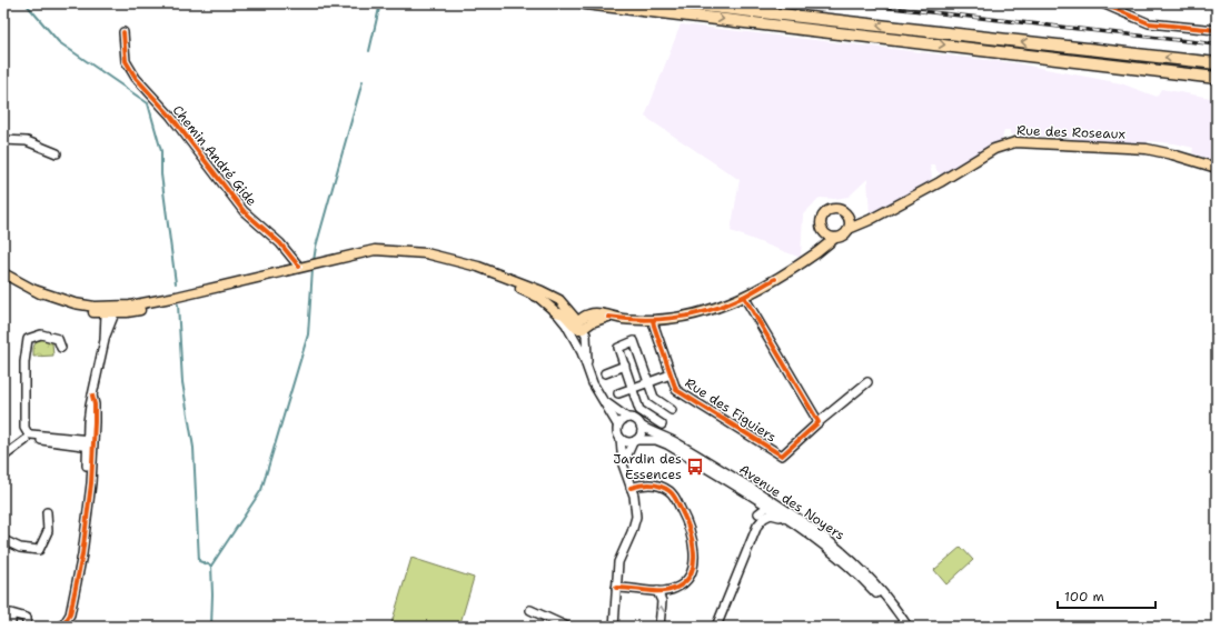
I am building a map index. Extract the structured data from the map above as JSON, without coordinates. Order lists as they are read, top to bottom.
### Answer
{
  "streets": {
    "main road": ["Rue des Roseaux"],
    "street": ["Chemin André Gide", "Rue des Figuiers", "Avenue des Noyers"]
  },
  "crossings": [
    ["Rue des Roseaux", "Rue des Figuiers"]
  ],
  "places": {
    "bus stop": ["Jardin des Essences"]
  },
  "scale_bar": "100 m"
}
